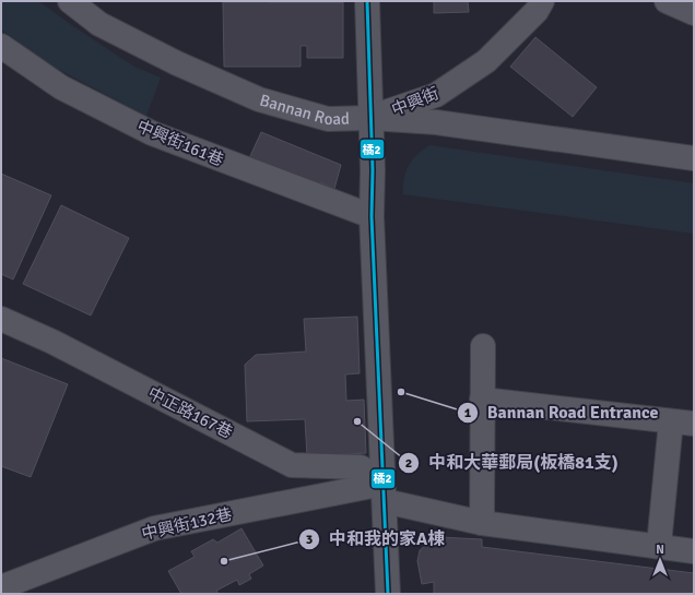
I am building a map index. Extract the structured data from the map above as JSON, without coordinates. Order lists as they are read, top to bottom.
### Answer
{
  "streets": {
    "street": [
      "中興街",
      "Bannan Road",
      "中興街161巷",
      "中正路167巷",
      "中興街132巷"
    ]
  },
  "crossings": [
    ["中興街", "Bannan Road"],
    ["中正路167巷", "中興街132巷"]
  ],
  "places": ["Bannan Road Entrance", "中和大華郵局(板橋81支)", "中和我的家A棟"],
  "lines": ["transit line 橘2"],
  "north": "top"
}
